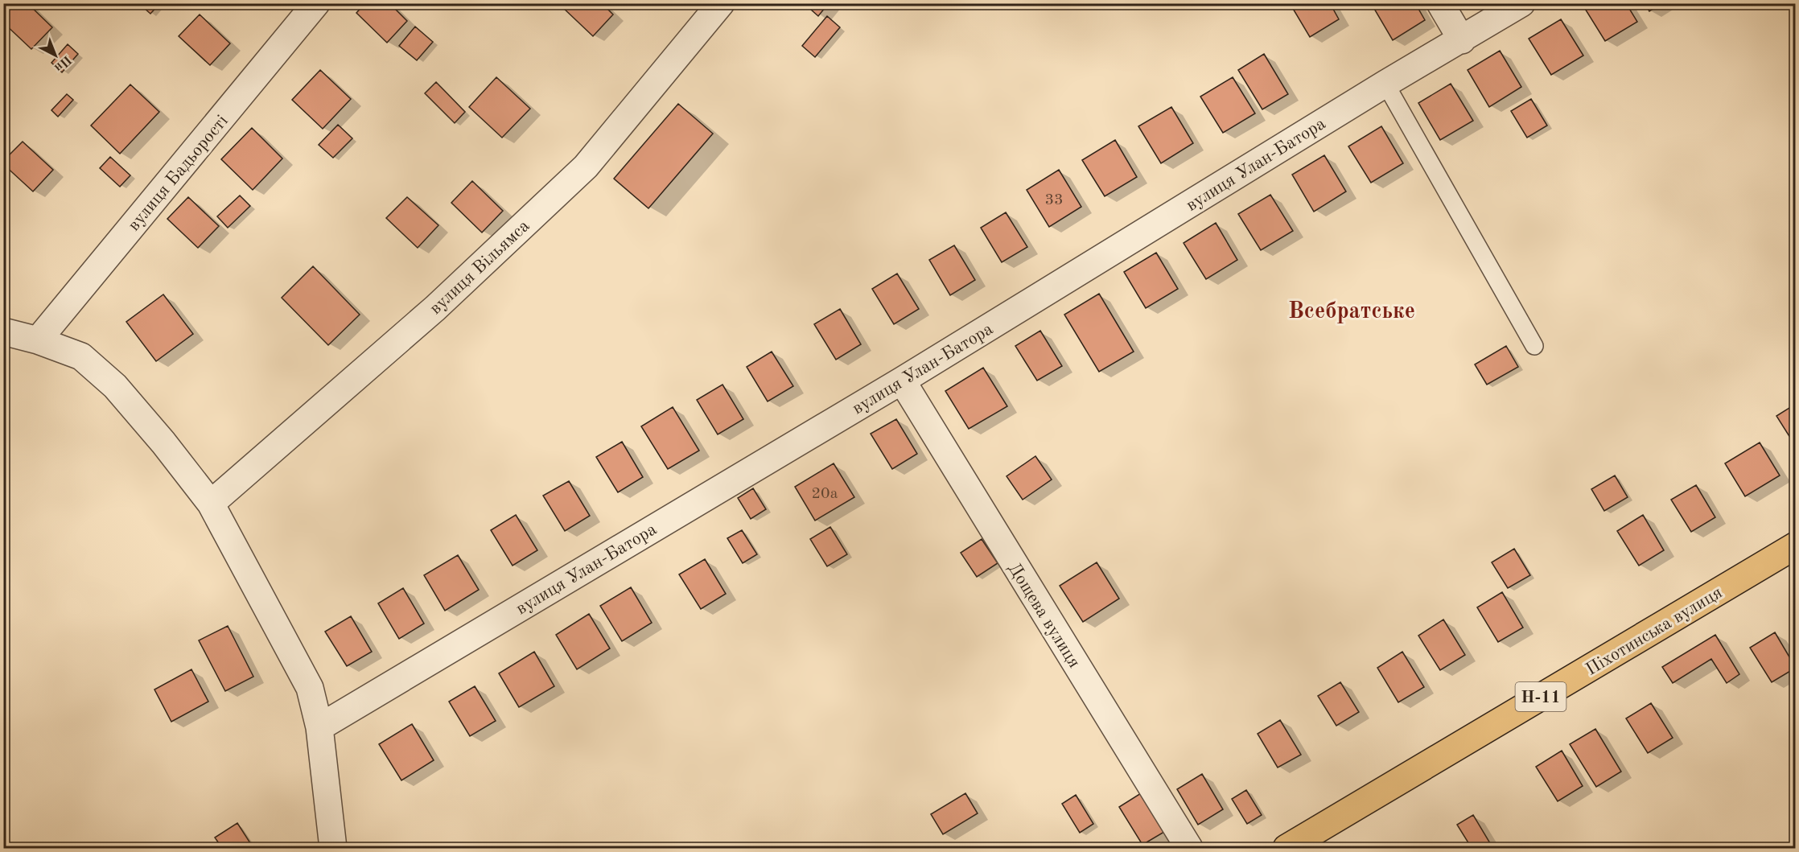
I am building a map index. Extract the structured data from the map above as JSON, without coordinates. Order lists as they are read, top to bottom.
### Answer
{
  "streets": {
    "main road": ["Піхотинська вулиця", "Н-11"],
    "street": [
      "вулиця Улан-Батора",
      "вулиця Бадьорості",
      "вулиця Вільямса",
      "Дощева вулиця"
    ]
  },
  "crossings": [
    ["вулиця Улан-Батора", "Дощева вулиця"]
  ],
  "districts": ["Всебратське"],
  "house_numbers": ["33", "20а"],
  "north": "bottom right"
}
